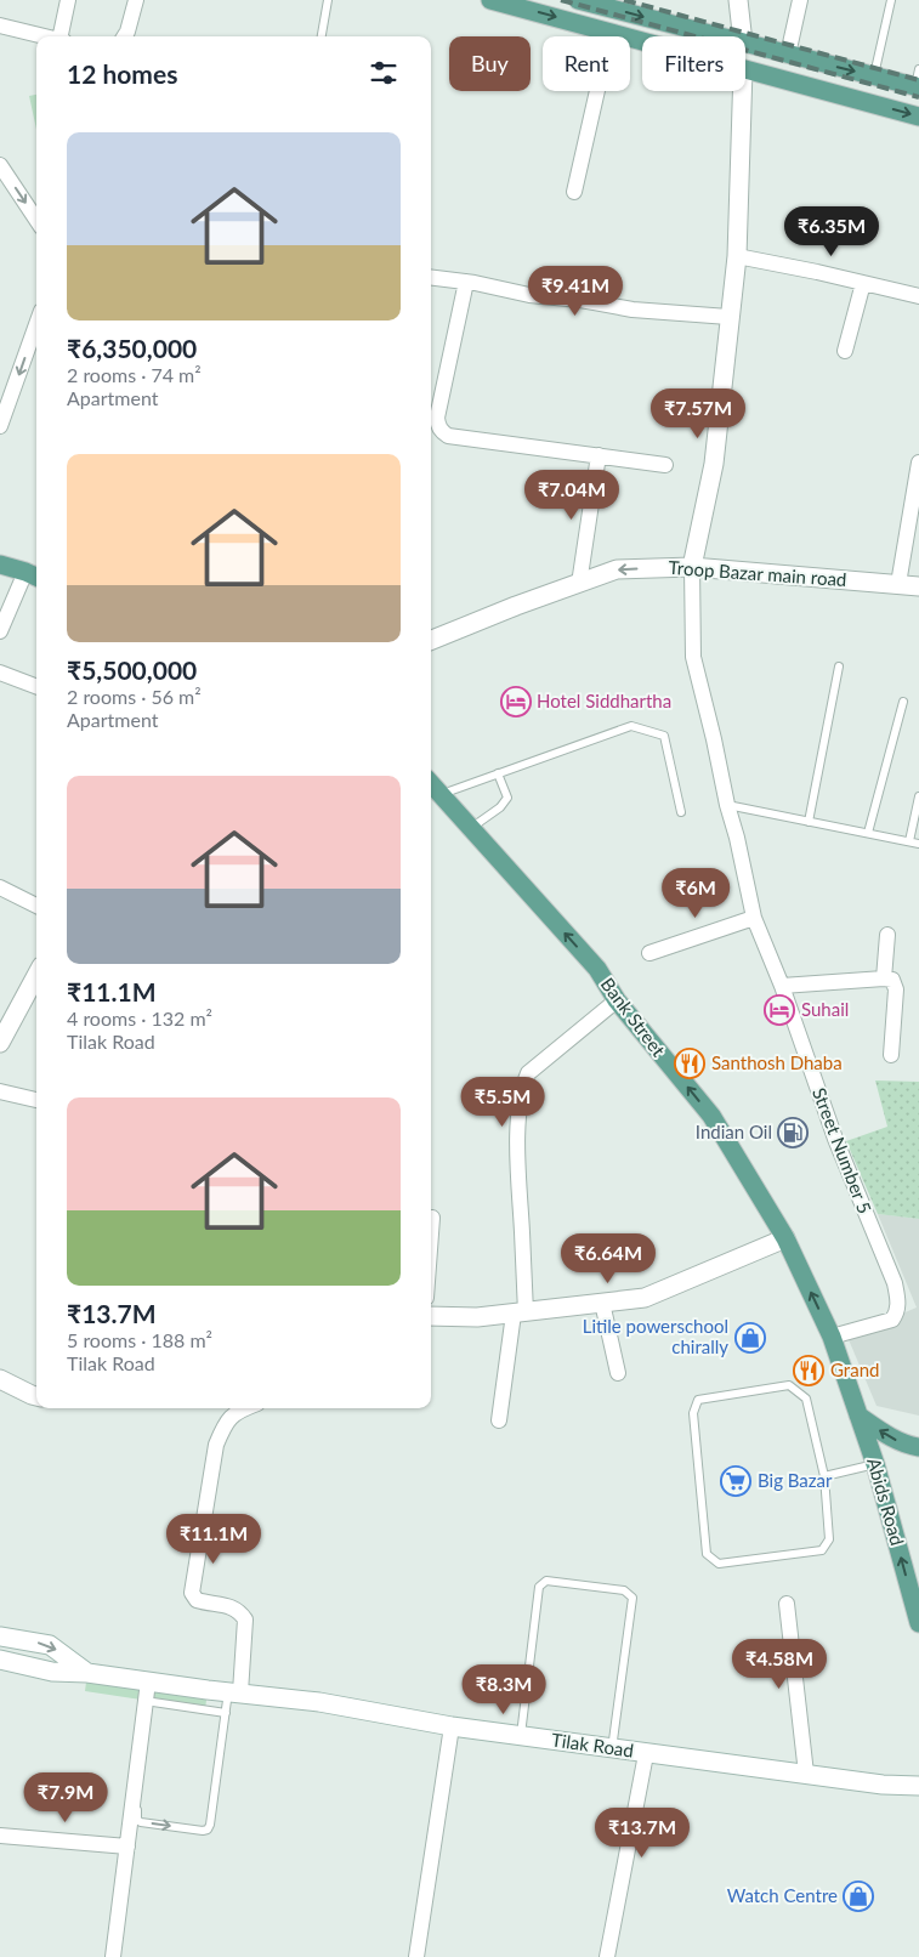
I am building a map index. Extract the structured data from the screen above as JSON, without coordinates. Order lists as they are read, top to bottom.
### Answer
{
  "streets": {
    "main road": ["Bank Street", "Abids Road"],
    "street": ["Troop Bazar main road", "Street Number 5", "Tilak Road"]
  },
  "crossings": [
    ["Troop Bazar main road", "Street Number 5"],
    ["Bank Street", "Street Number 5"],
    ["Bank Street", "Abids Road"]
  ],
  "one_way": ["Bank Street", "Abids Road"],
  "places": {
    "hotel": ["Hotel Siddhartha", "Suhail"],
    "restaurant": ["Santhosh Dhaba", "Grand"],
    "fuel station": ["Indian Oil"],
    "shop": ["Litile powerschool chirally", "Watch Centre"],
    "supermarket": ["Big Bazar"]
  },
  "page": {
    "chip": ["Buy", "Rent", "Filters"],
    "heading": "12 homes",
    "list": [
      {
        "name": "₹6,350,000",
        "note": "2 rooms · 74 m² · Apartment"
      },
      {
        "name": "₹5,500,000",
        "note": "2 rooms · 56 m² · Apartment"
      },
      {
        "name": "₹11.1M",
        "note": "4 rooms · 132 m² · Tilak Road"
      },
      {
        "name": "₹13.7M",
        "note": "5 rooms · 188 m² · Tilak Road"
      }
    ],
    "price": [
      "₹6.35M",
      "₹9.41M",
      "₹7.57M",
      "₹7.04M",
      "₹6M",
      "₹5.5M",
      "₹6.64M",
      "₹11.1M",
      "₹4.58M",
      "₹8.3M",
      "₹7.9M",
      "₹13.7M"
    ]
  }
}
